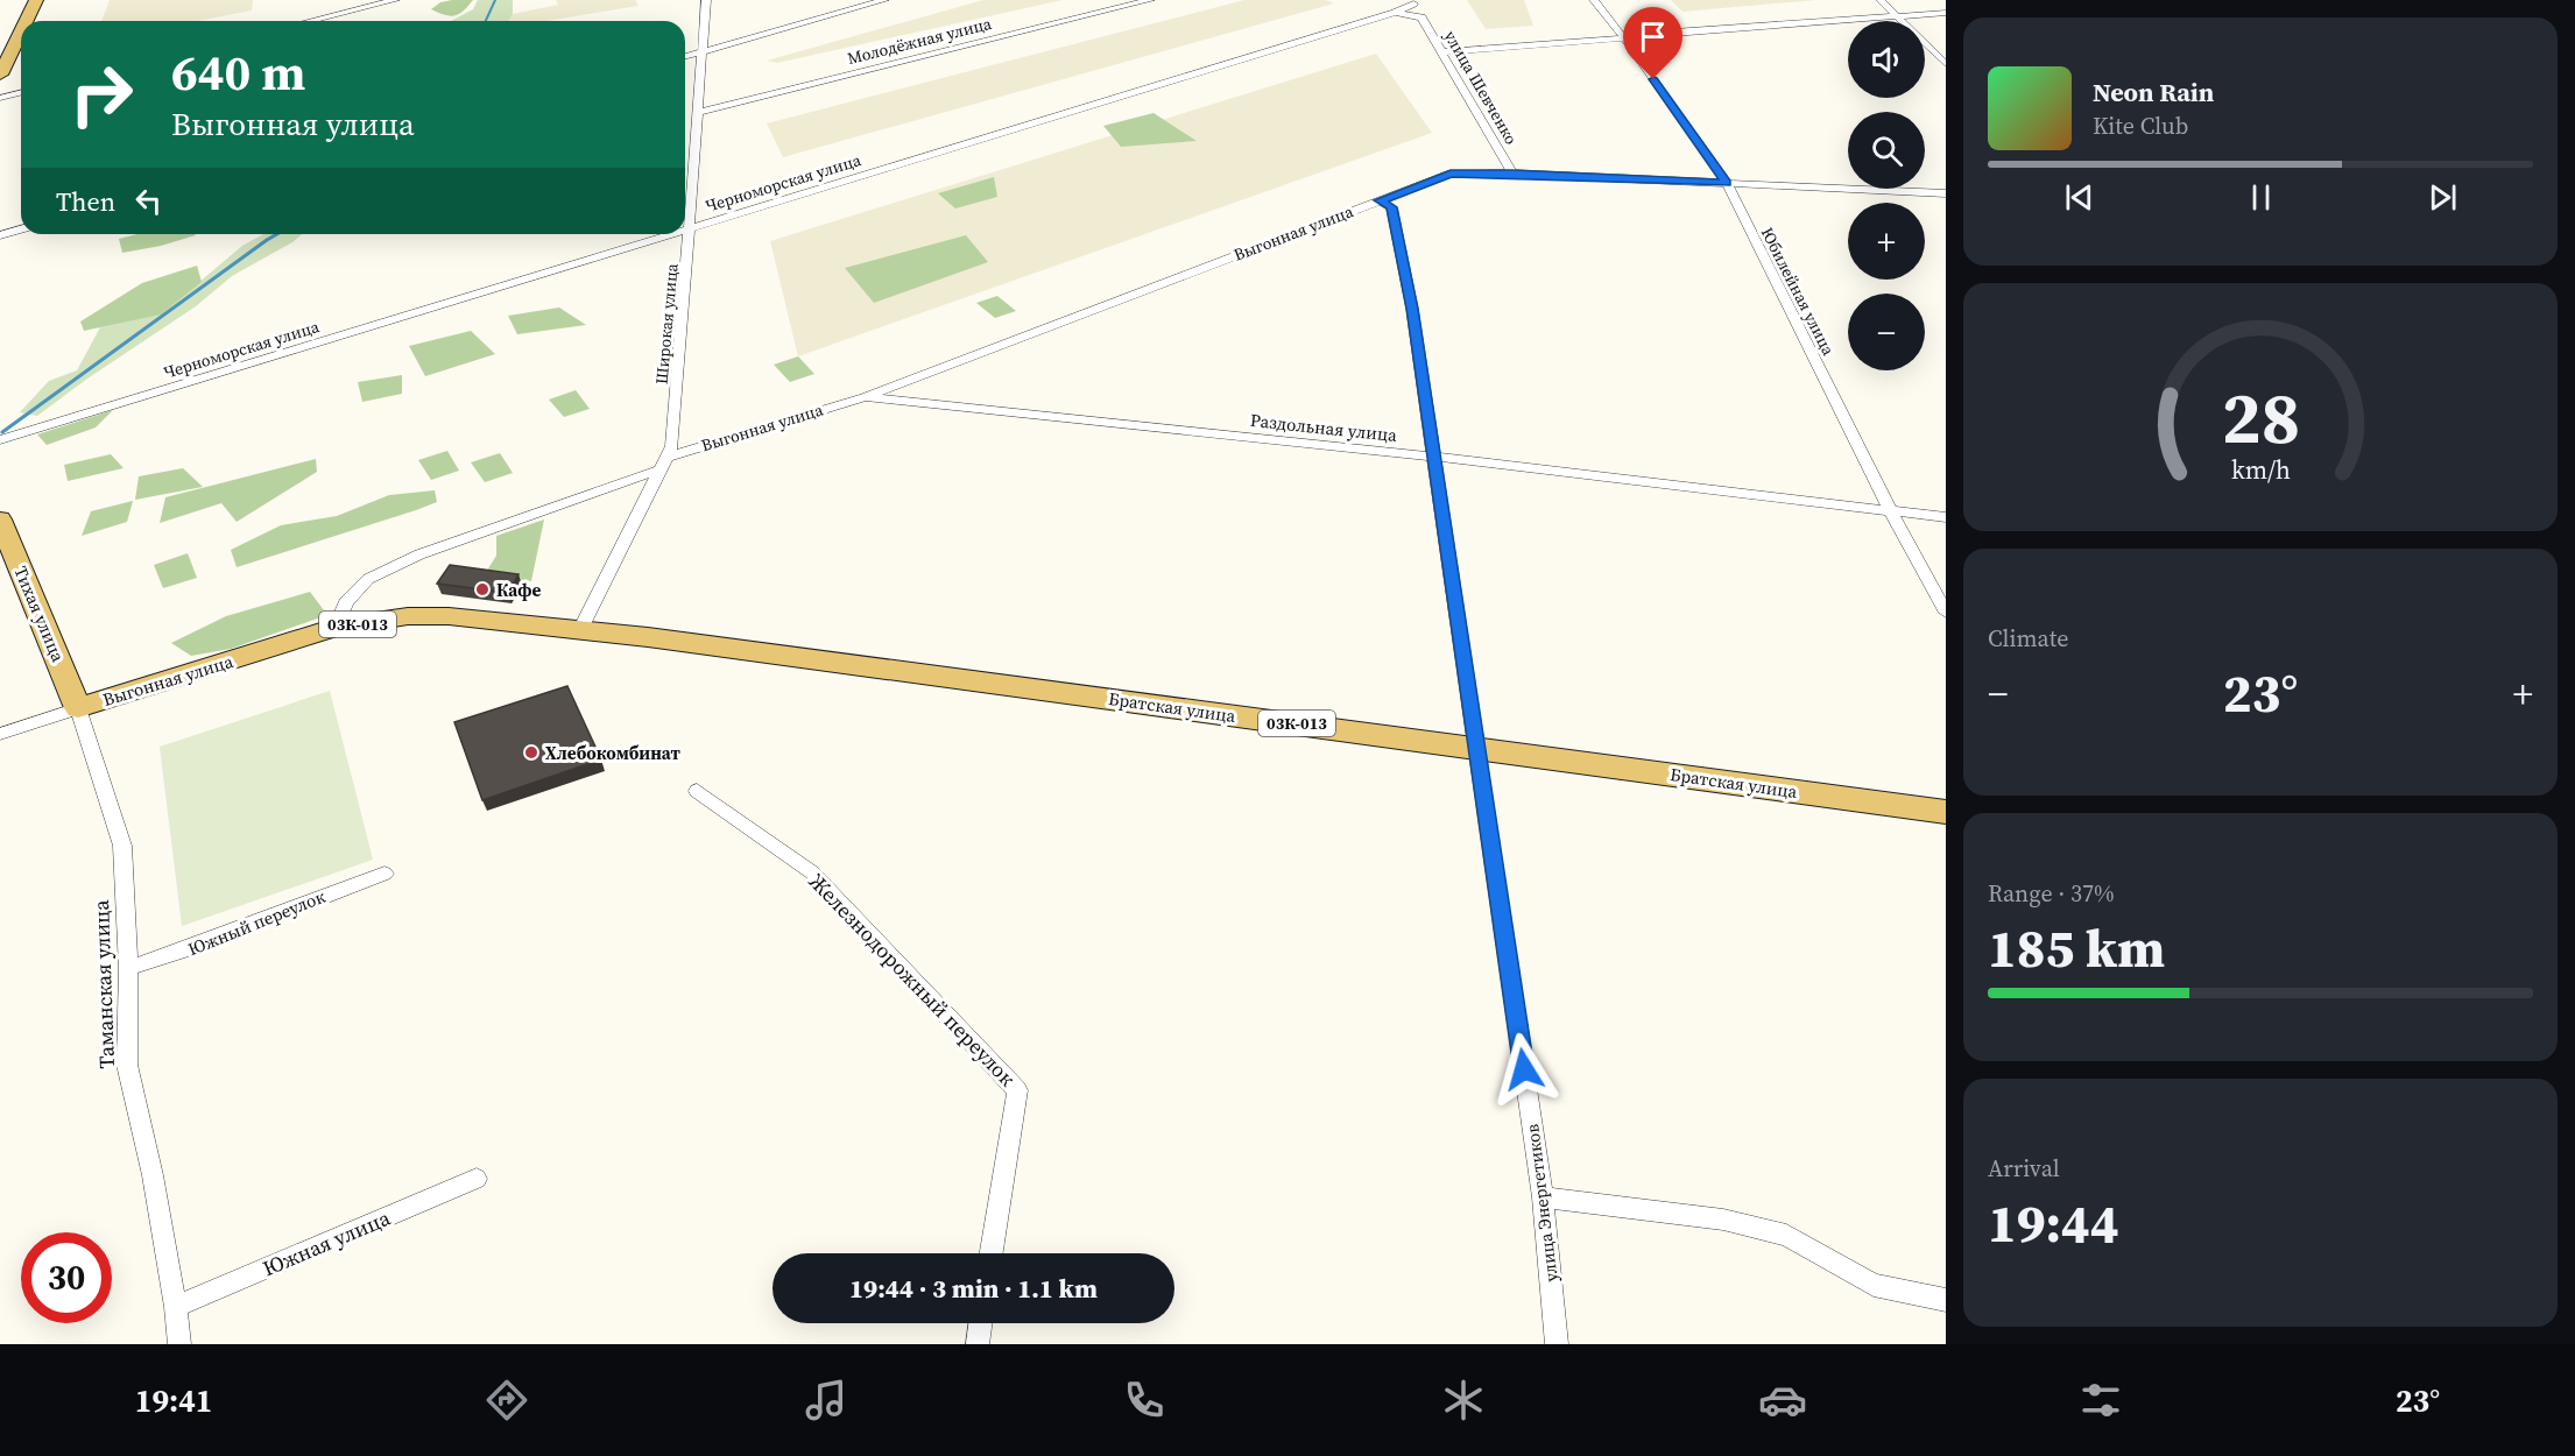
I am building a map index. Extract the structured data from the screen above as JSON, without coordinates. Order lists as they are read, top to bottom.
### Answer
{
  "streets": {
    "main road": [
      "Выгонная улица",
      "Тихая улица",
      "03К-013",
      "Братская улица"
    ],
    "street": [
      "Молодёжная улица",
      "улица Шевченко",
      "Черноморская улица",
      "Юбилейная улица",
      "Широкая улица",
      "Раздольная улица",
      "Южный переулок",
      "Железнодорожный переулок",
      "Таманская улица",
      "улица Энергетиков",
      "Южная улица"
    ]
  },
  "crossings": [
    ["Молодёжная улица", "Широкая улица"],
    ["улица Шевченко", "Черноморская улица"],
    ["улица Шевченко", "Выгонная улица"],
    ["Черноморская улица", "Широкая улица"],
    ["Выгонная улица", "Юбилейная улица"],
    ["Выгонная улица", "Широкая улица"],
    ["Выгонная улица", "Раздольная улица"],
    ["Выгонная улица", "Тихая улица"],
    ["Выгонная улица", "Братская улица"],
    ["Выгонная улица", "Таманская улица"],
    ["Выгонная улица", "улица Энергетиков"],
    ["Юбилейная улица", "Раздольная улица"],
    ["Раздольная улица", "улица Энергетиков"],
    ["Тихая улица", "Таманская улица"],
    ["Братская улица", "улица Энергетиков"],
    ["Южный переулок", "Таманская улица"],
    ["Таманская улица", "Южная улица"]
  ],
  "places": ["Кафе", "Хлебокомбинат"],
  "page": {
    "map_buttons": ["+", "−"],
    "turn": ["640 m", "Выгонная улица"],
    "song": ["Neon Rain", "Kite Club"],
    "then": "Then",
    "tile": [
      "Climate",
      ["Range · 37%", "185 km"],
      ["Arrival", "19:44"]
    ],
    "heat": ["−", "23°", "+"],
    "limit": "30",
    "trip": "19:44 · 3 min · 1.1 km",
    "tabs": ["19:41", "23°"],
    "gauge": ["28", "km/h"]
  }
}
